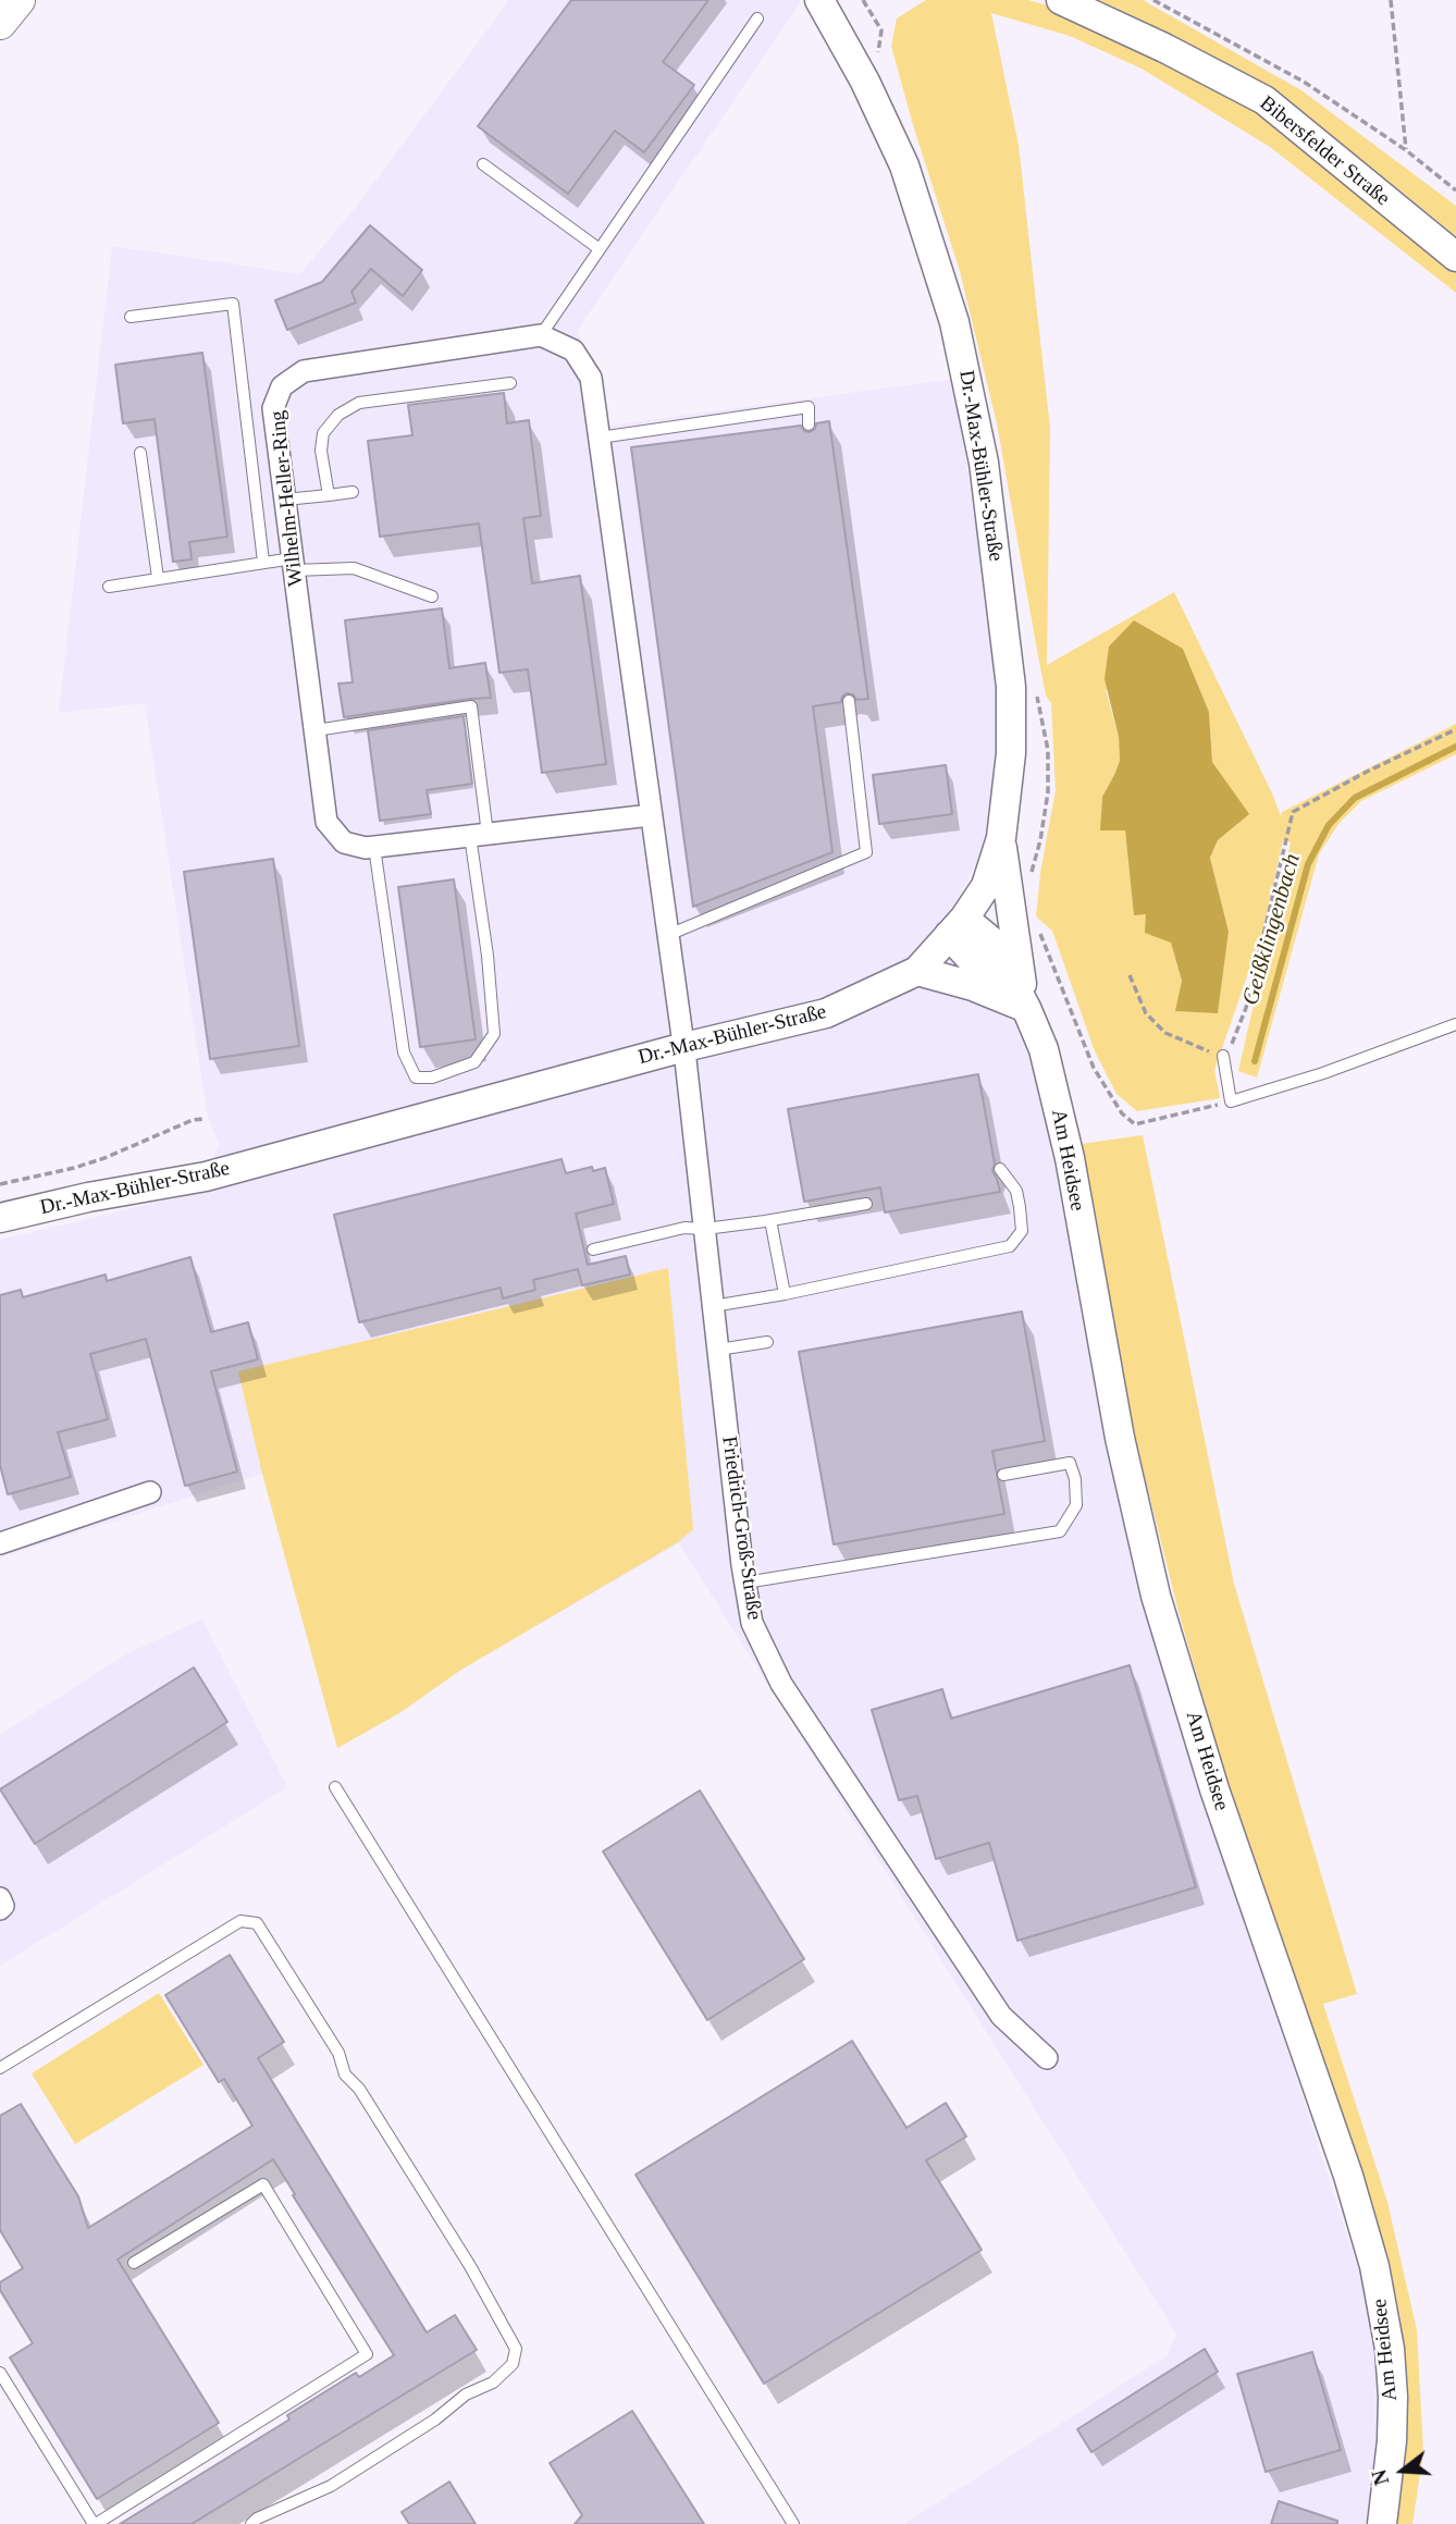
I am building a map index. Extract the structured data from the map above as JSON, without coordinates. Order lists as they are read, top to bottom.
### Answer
{
  "streets": {
    "main road": ["Bibersfelder Straße", "Dr.-Max-Bühler-Straße", "Am Heidsee"],
    "street": ["Wilhelm-Heller-Ring", "Friedrich-Groß-Straße"]
  },
  "crossings": [
    ["Dr.-Max-Bühler-Straße", "Am Heidsee"],
    ["Dr.-Max-Bühler-Straße", "Friedrich-Groß-Straße"]
  ],
  "water": ["Geißklingenbach"],
  "north": "left"
}
